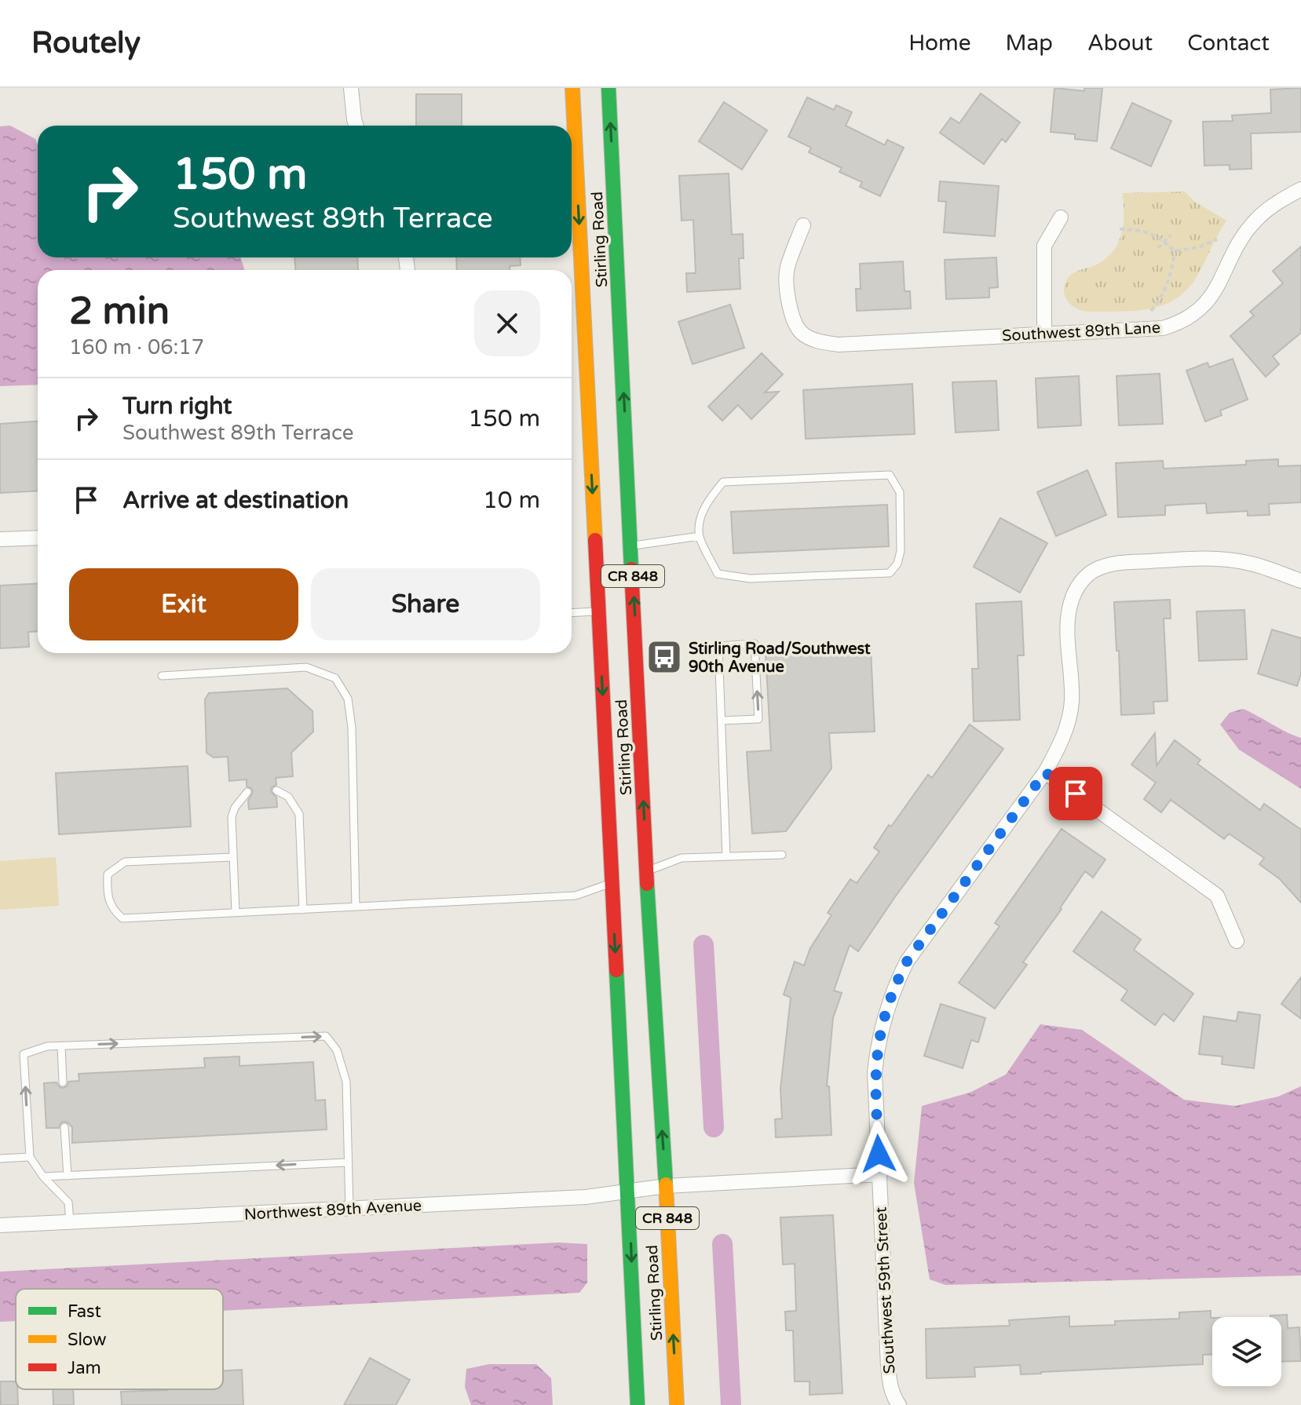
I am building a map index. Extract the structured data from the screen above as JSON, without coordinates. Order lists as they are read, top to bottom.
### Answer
{
  "streets": {
    "main road": ["Stirling Road", "CR 848"],
    "street": ["Southwest 89th Lane", "Northwest 89th Avenue", "Southwest 59th Street"]
  },
  "crossings": [
    ["Stirling Road", "Northwest 89th Avenue"],
    ["Northwest 89th Avenue", "Southwest 59th Street"]
  ],
  "places": {
    "bus stop": ["Stirling Road/Southwest 90th Avenue"]
  },
  "legend": ["Fast", "Slow", "Jam"],
  "page": {
    "header": "Routely",
    "nav": [
      "Home",
      "Map",
      "About",
      "Contact"
    ],
    "turn": ["150 m", "Southwest 89th Terrace"],
    "heading": ["2 min", "160 m · 06:17"],
    "list": [
      {
        "name": "Turn right",
        "note": "Southwest 89th Terrace",
        "value": "150 m"
      },
      {
        "name": "Arrive at destination",
        "value": "10 m"
      }
    ],
    "buttons": ["Exit", "Share"]
  }
}
